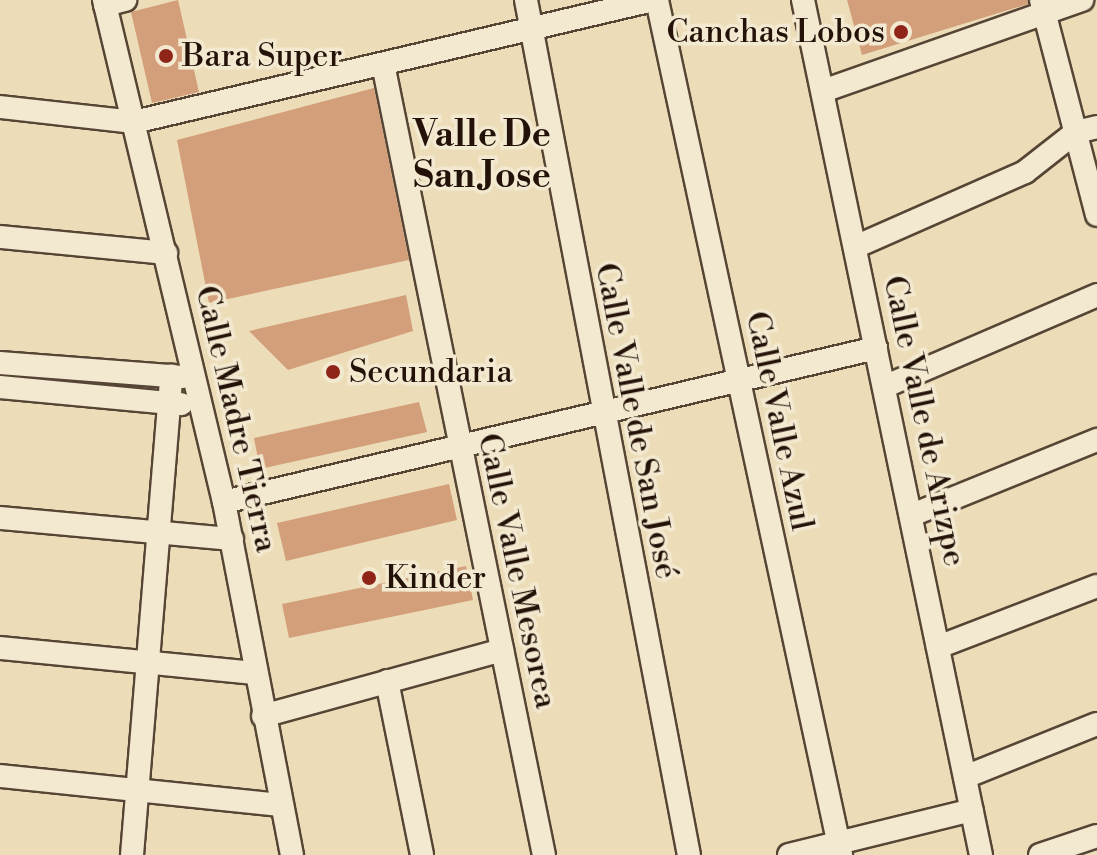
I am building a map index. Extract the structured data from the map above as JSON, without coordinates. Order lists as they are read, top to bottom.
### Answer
{
  "streets": {
    "street": [
      "Calle Madre Tierra",
      "Calle Valle de San José",
      "Calle Valle Azul",
      "Calle Valle de Arizpe",
      "Calle Valle Mesorea"
    ]
  },
  "districts": ["Valle De San Jose"],
  "places": [
    "Canchas Lobos",
    "Bara Super",
    "Secundaria",
    "Kinder"
  ]
}
